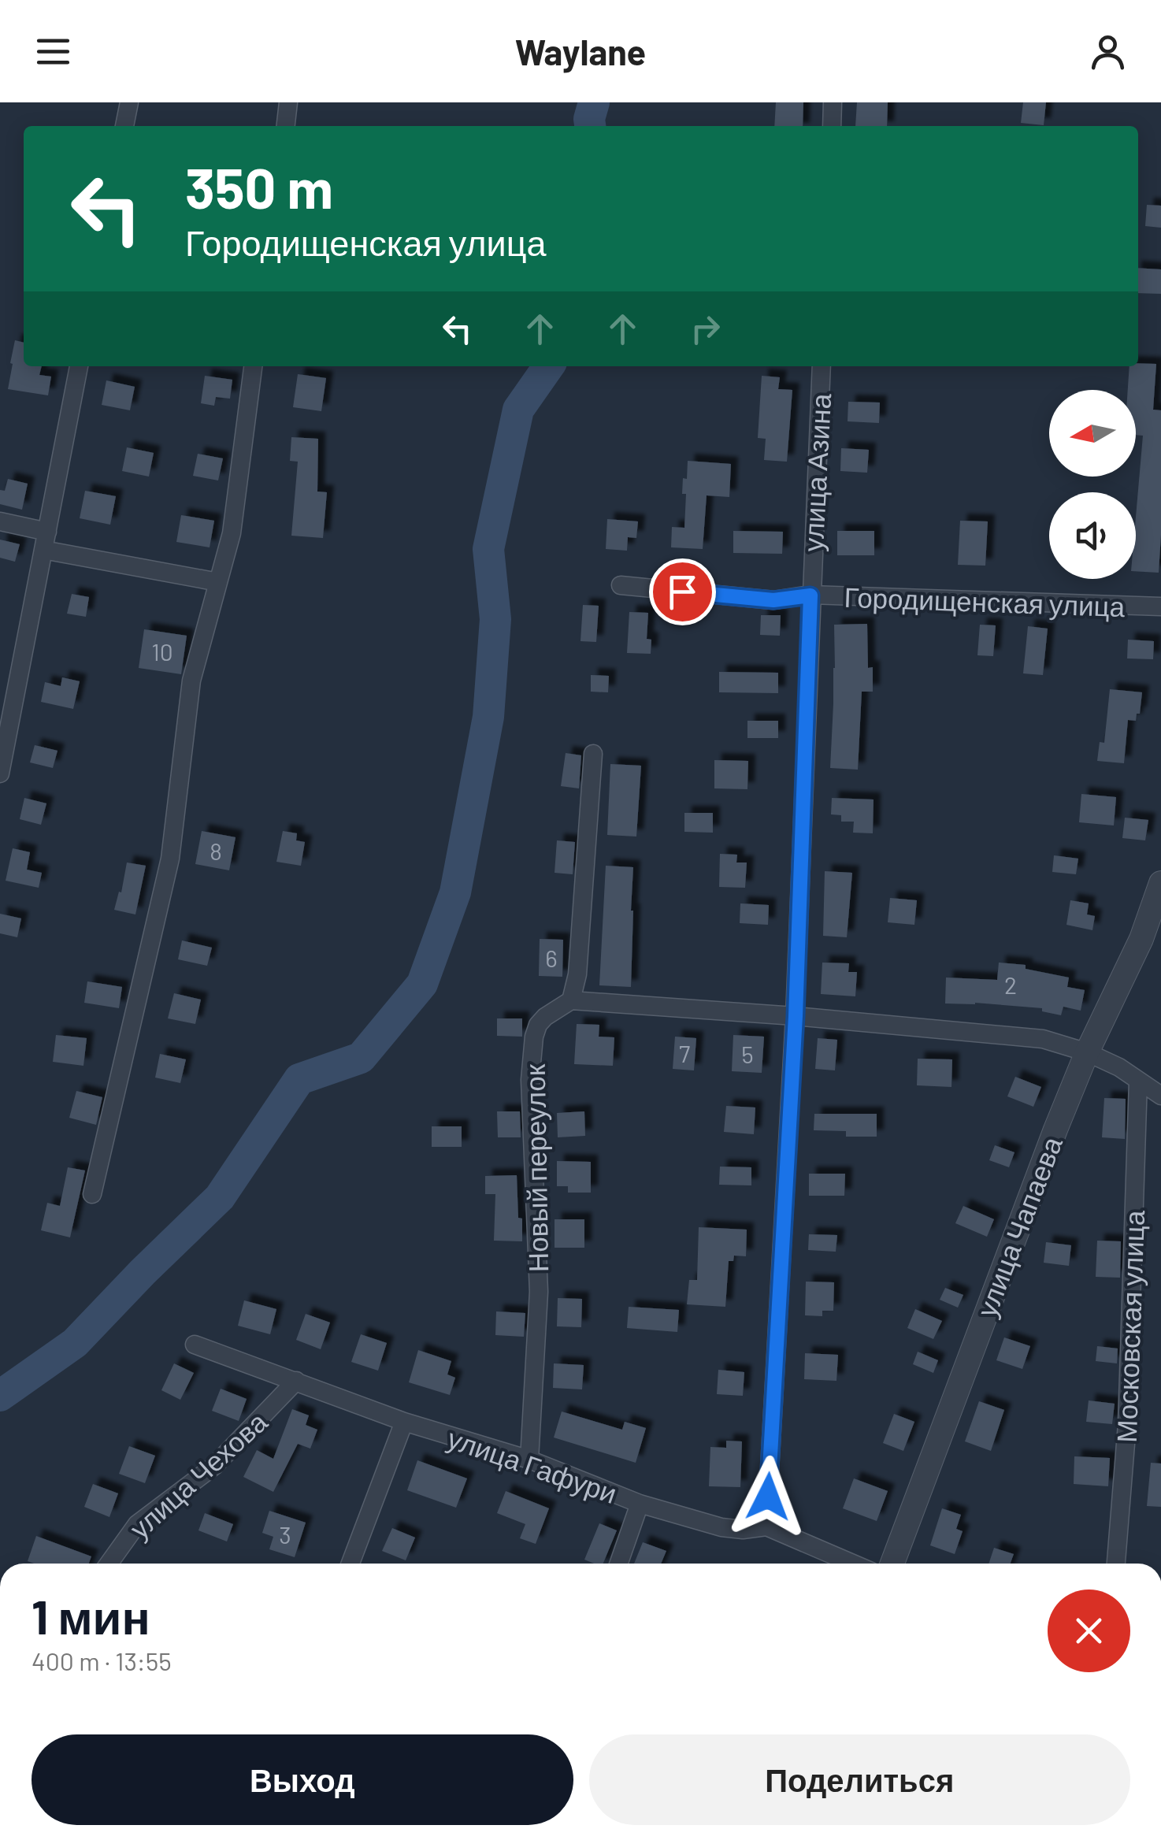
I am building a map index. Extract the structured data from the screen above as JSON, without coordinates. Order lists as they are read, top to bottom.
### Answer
{
  "streets": {
    "street": [
      "улица Азина",
      "Городищенская улица",
      "Новый переулок",
      "улица Чапаева",
      "Московская улица",
      "улица Гафури",
      "улица Чехова"
    ]
  },
  "crossings": [
    ["улица Азина", "Городищенская улица"],
    ["улица Азина", "улица Гафури"],
    ["Новый переулок", "улица Гафури"],
    ["улица Гафури", "улица Чехова"]
  ],
  "house_numbers": [
    "10",
    "8",
    "6",
    "2",
    "7",
    "5",
    "3"
  ],
  "north": "left",
  "page": {
    "header": "Waylane",
    "turn": ["350 m", "Городищенская улица"],
    "heading": ["1 мин", "400 m · 13:55"],
    "buttons": ["Выход", "Поделиться"]
  }
}
